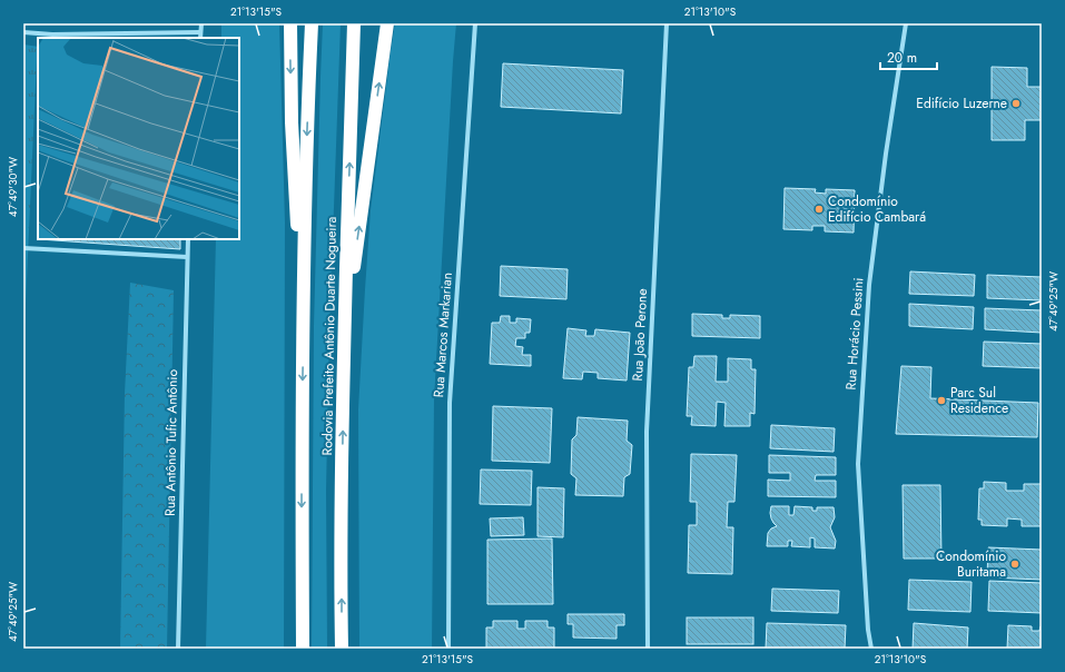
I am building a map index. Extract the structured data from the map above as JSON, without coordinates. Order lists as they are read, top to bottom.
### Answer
{
  "streets": {
    "highway": ["Rodovia Prefeito Antônio Duarte Nogueira"],
    "street": [
      "Rua Horácio Pessini",
      "Rua Marcos Markarian",
      "Rua João Perone",
      "Rua Antônio Tufic Antônio"
    ]
  },
  "places": [
    "Edifício Luzerne",
    "Condomínio Edifício Cambará",
    "Parc Sul Residence",
    "Condomínio Buritama"
  ],
  "scale_bar": "20 m",
  "coordinates": [
    "21°13'15\"S",
    "21°13'10\"S",
    "47°49'30\"W",
    "47°49'25\"W"
  ]
}
